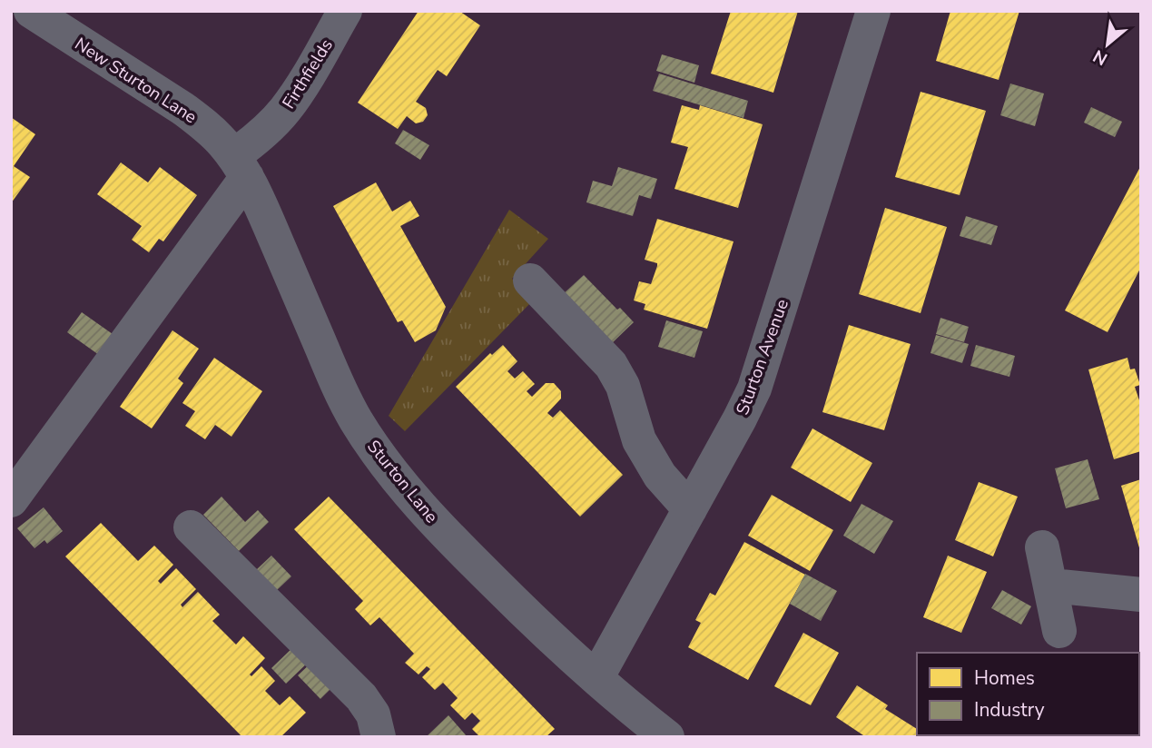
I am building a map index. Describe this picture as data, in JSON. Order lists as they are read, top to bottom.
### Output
{
  "streets": {
    "street": [
      "Firthfields",
      "New Sturton Lane",
      "Sturton Avenue",
      "Sturton Lane"
    ]
  },
  "crossings": [
    ["Firthfields", "New Sturton Lane"],
    ["Firthfields", "Sturton Lane"],
    ["New Sturton Lane", "Sturton Lane"],
    ["Sturton Avenue", "Sturton Lane"]
  ],
  "legend": ["Homes", "Industry"],
  "north": "bottom left"
}
